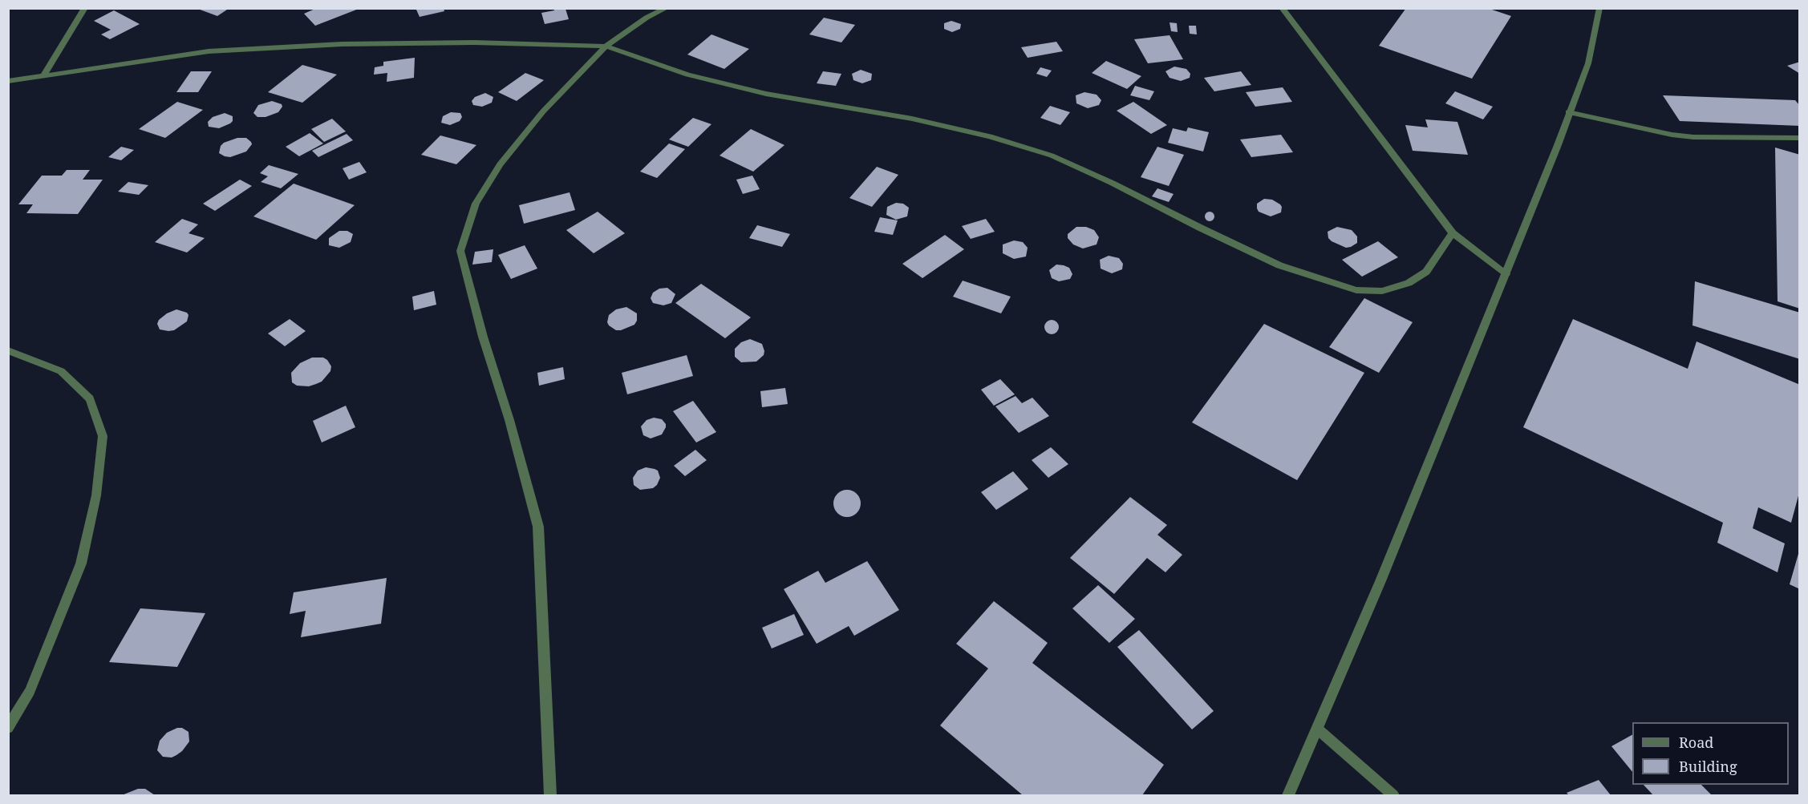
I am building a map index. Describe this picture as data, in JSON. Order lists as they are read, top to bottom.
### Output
{
  "legend": ["Road", "Building"]
}
